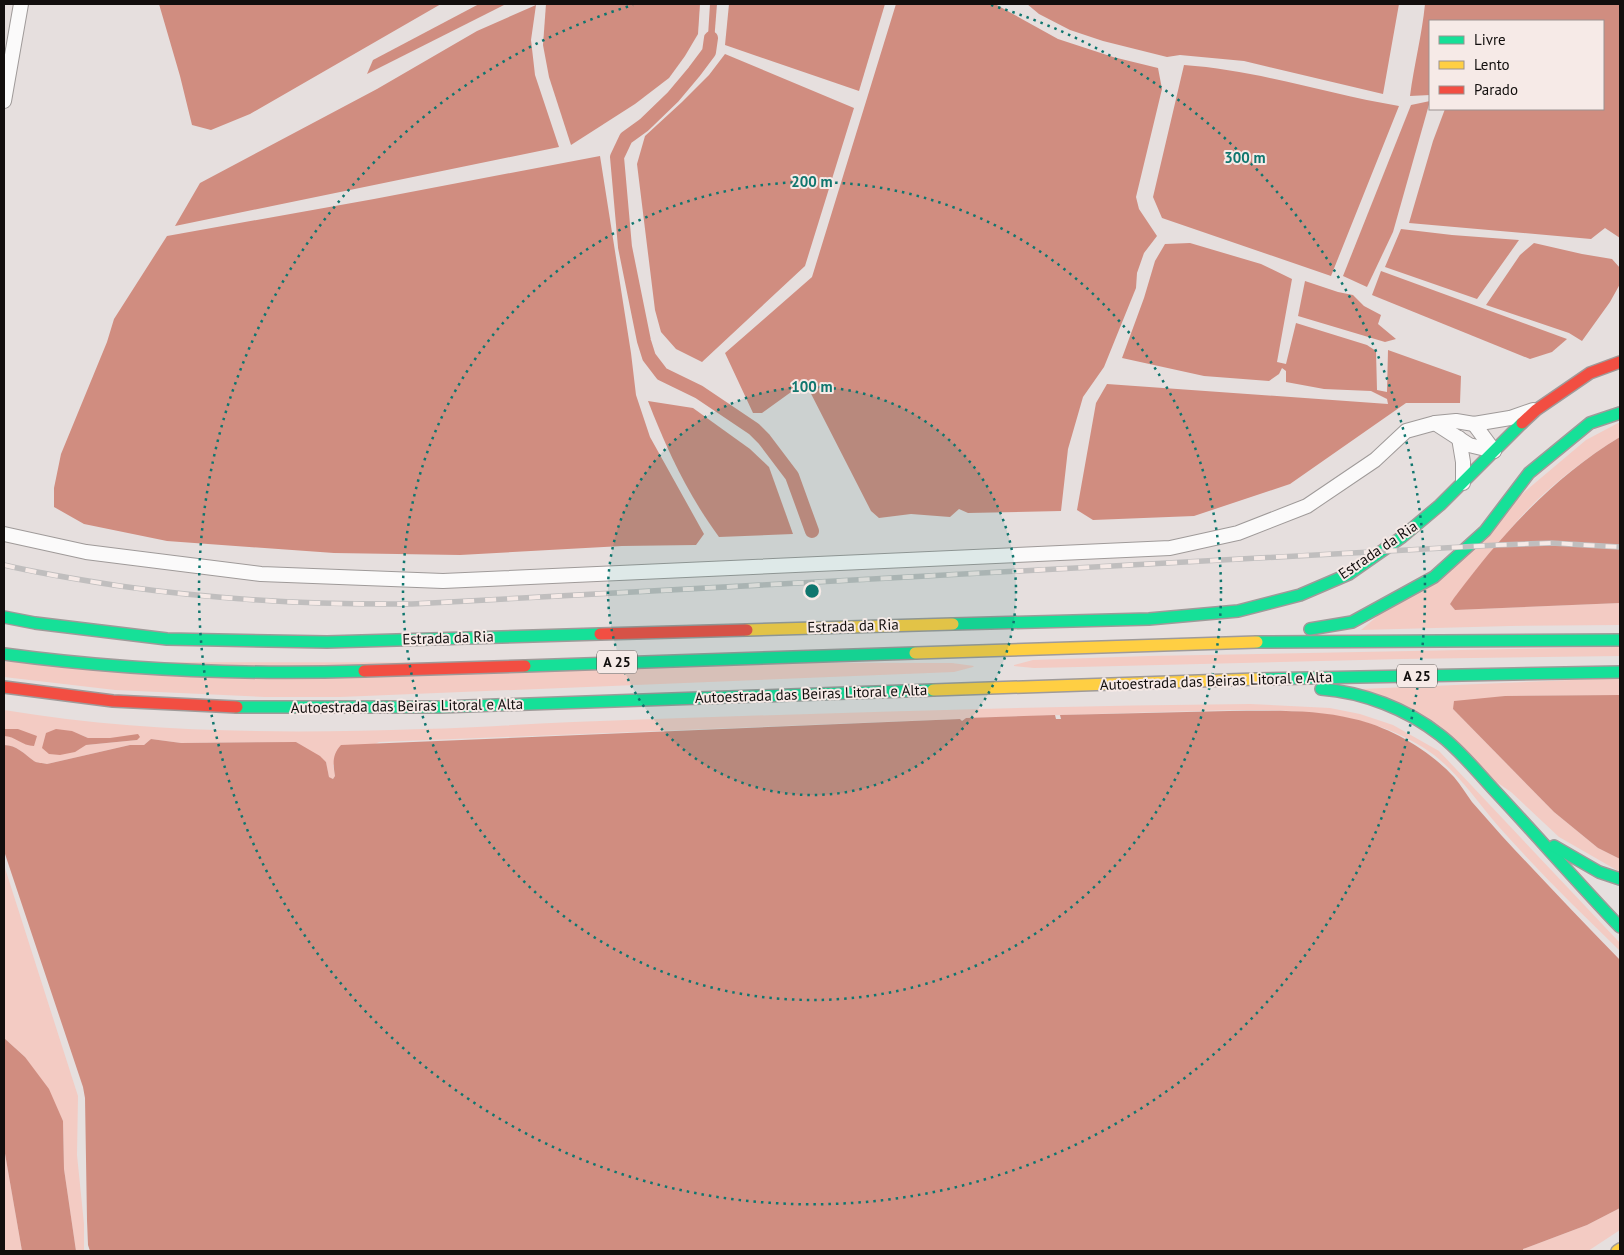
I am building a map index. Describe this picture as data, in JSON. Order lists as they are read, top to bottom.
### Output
{
  "streets": {
    "main road": ["Estrada da Ria", "A 25", "Autoestrada das Beiras Litoral e Alta"]
  },
  "legend": ["Livre", "Lento", "Parado"],
  "rings": ["300 m", "200 m", "100 m"]
}
